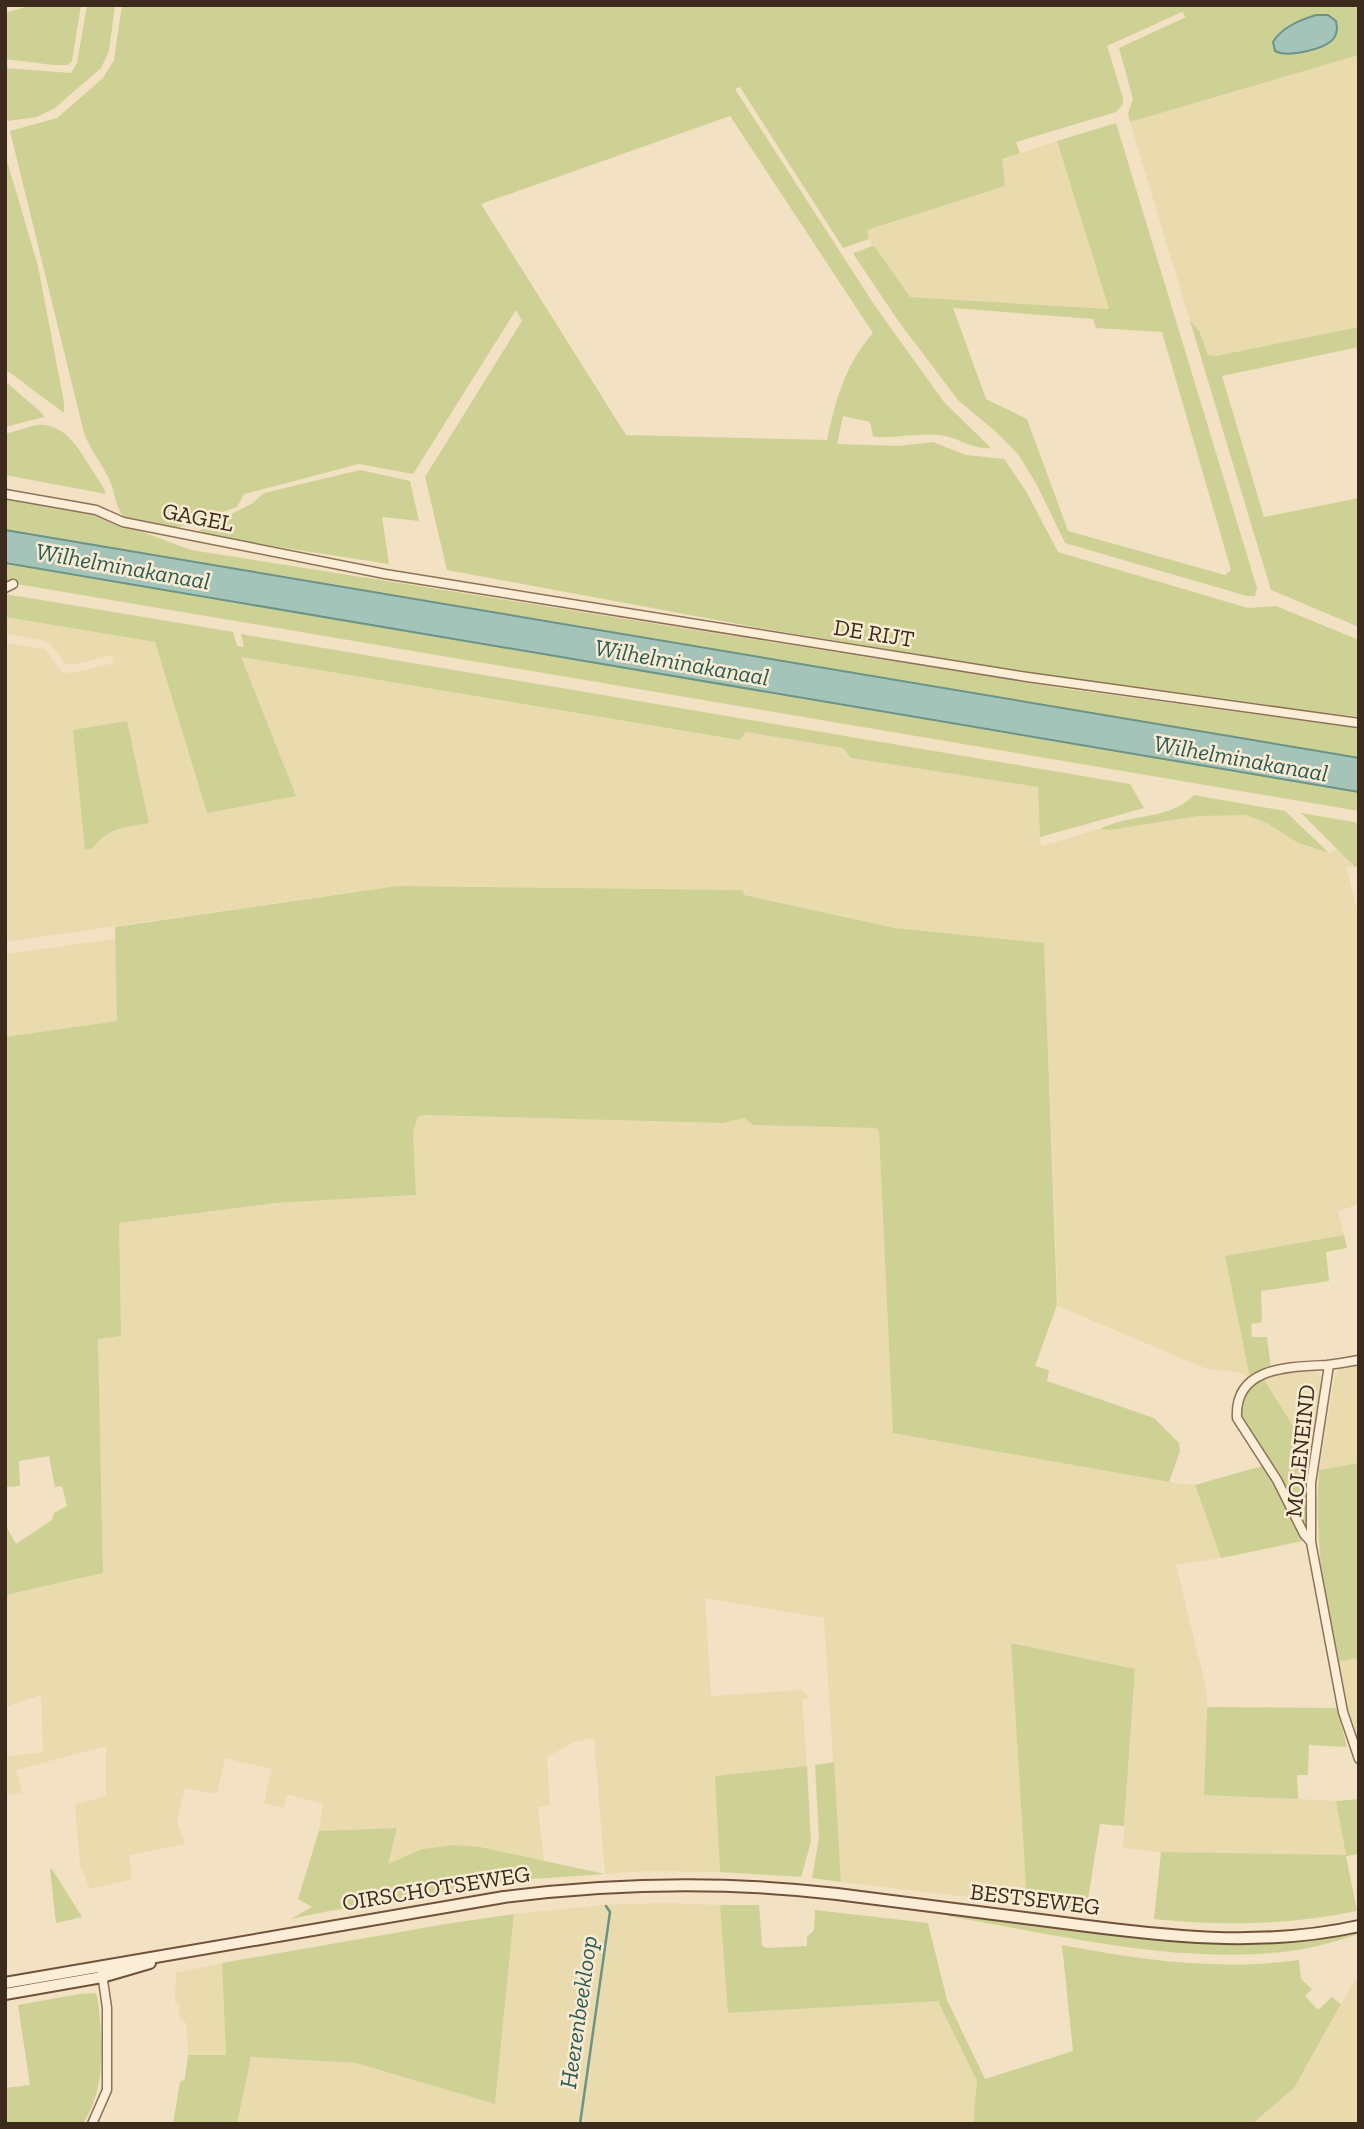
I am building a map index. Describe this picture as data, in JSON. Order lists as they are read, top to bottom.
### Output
{
  "streets": {
    "main road": ["OIRSCHOTSEWEG", "BESTSEWEG"],
    "street": ["GAGEL", "DE RIJT", "MOLENEIND"]
  },
  "crossings": [
    ["GAGEL", "DE RIJT"],
    ["OIRSCHOTSEWEG", "BESTSEWEG"]
  ],
  "water": ["Wilhelminakanaal", "Heerenbeekloop"]
}
